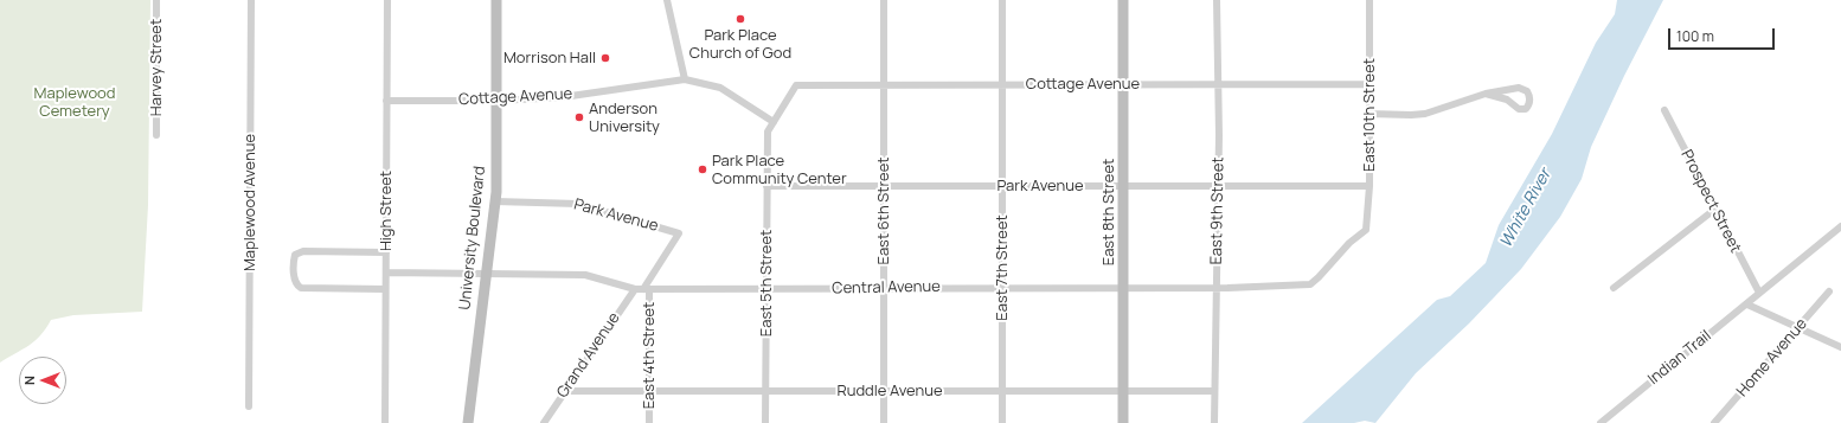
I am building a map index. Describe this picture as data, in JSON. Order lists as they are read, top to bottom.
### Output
{
  "streets": {
    "main road": ["East 8th Street", "University Boulevard"],
    "street": [
      "Harvey Street",
      "Cottage Avenue",
      "East 10th Street",
      "Park Avenue",
      "Prospect Street",
      "Maplewood Avenue",
      "High Street",
      "East 6th Street",
      "East 9th Street",
      "East 7th Street",
      "East 5th Street",
      "Central Avenue",
      "Grand Avenue",
      "East 4th Street",
      "Indian Trail",
      "Home Avenue",
      "Ruddle Avenue"
    ]
  },
  "crossings": [
    ["Cottage Avenue", "East 10th Street"],
    ["Cottage Avenue", "High Street"],
    ["Cottage Avenue", "East 6th Street"],
    ["Cottage Avenue", "East 9th Street"],
    ["Cottage Avenue", "East 8th Street"],
    ["Cottage Avenue", "University Boulevard"],
    ["Cottage Avenue", "East 7th Street"],
    ["Cottage Avenue", "East 5th Street"],
    ["East 10th Street", "Park Avenue"],
    ["East 10th Street", "Central Avenue"],
    ["Park Avenue", "East 6th Street"],
    ["Park Avenue", "East 9th Street"],
    ["Park Avenue", "East 8th Street"],
    ["Park Avenue", "University Boulevard"],
    ["Park Avenue", "East 7th Street"],
    ["Park Avenue", "East 5th Street"],
    ["Park Avenue", "Central Avenue"],
    ["Park Avenue", "East 4th Street"],
    ["Prospect Street", "Indian Trail"],
    ["High Street", "Central Avenue"],
    ["East 6th Street", "Central Avenue"],
    ["East 6th Street", "Ruddle Avenue"],
    ["East 9th Street", "Central Avenue"],
    ["East 9th Street", "Ruddle Avenue"],
    ["East 8th Street", "Central Avenue"],
    ["East 8th Street", "Ruddle Avenue"],
    ["University Boulevard", "Central Avenue"],
    ["East 7th Street", "Central Avenue"],
    ["East 7th Street", "Ruddle Avenue"],
    ["East 5th Street", "Central Avenue"],
    ["East 5th Street", "Ruddle Avenue"],
    ["Central Avenue", "Grand Avenue"],
    ["Central Avenue", "East 4th Street"],
    ["Grand Avenue", "Ruddle Avenue"],
    ["East 4th Street", "Ruddle Avenue"]
  ],
  "water": ["White River"],
  "parks": ["Maplewood Cemetery"],
  "places": [
    "Park Place Church of God",
    "Morrison Hall",
    "Anderson University",
    "Park Place Community Center"
  ],
  "scale_bar": "100 m",
  "north": "left"
}
